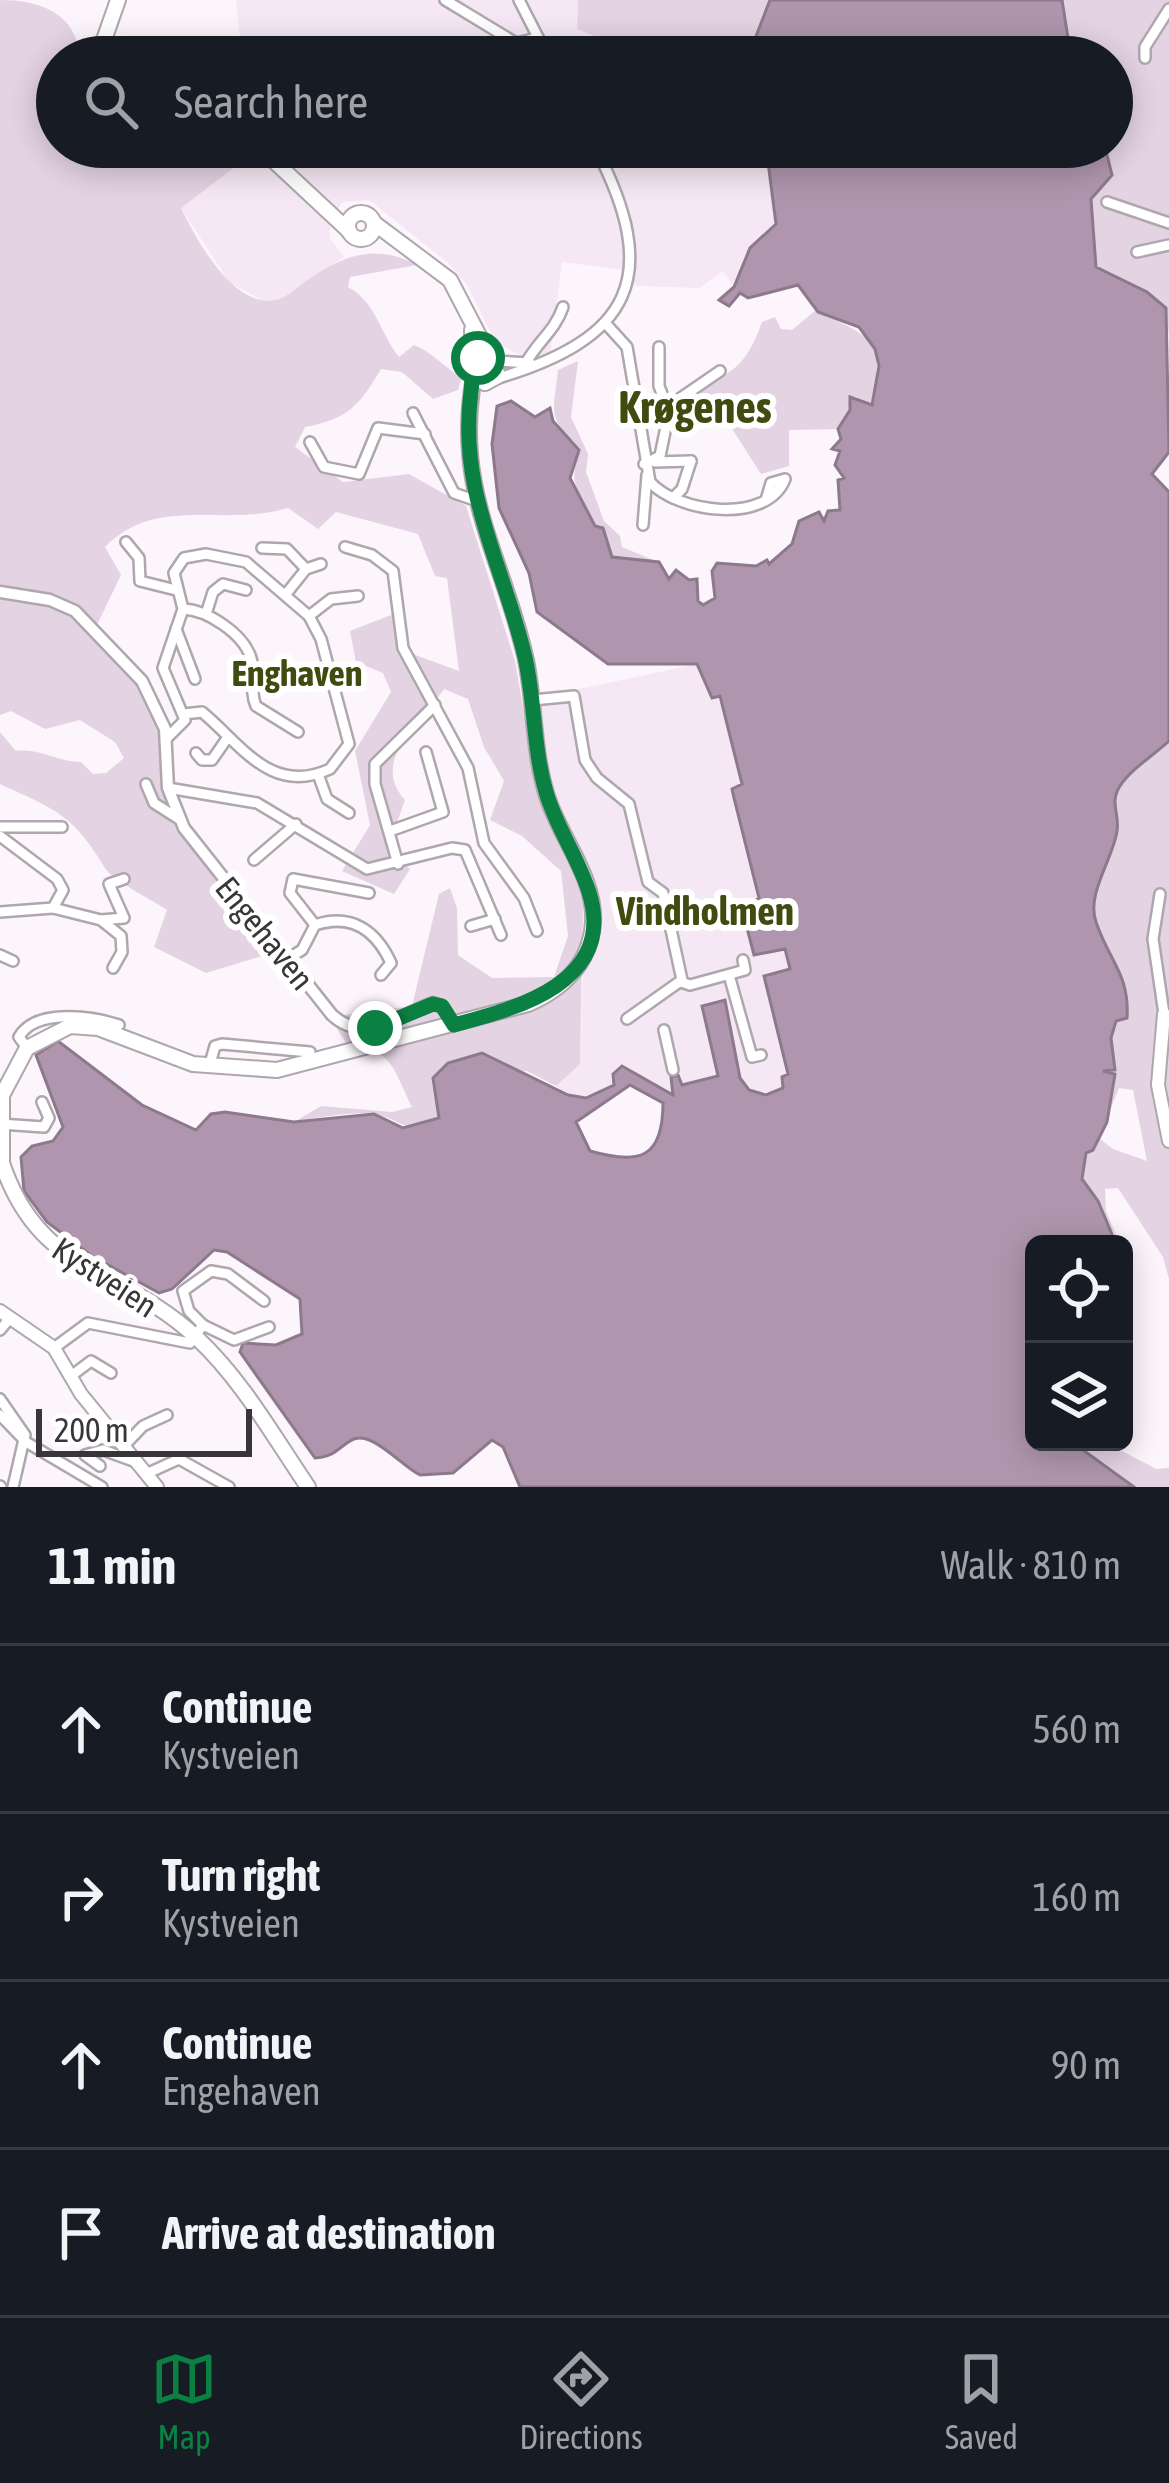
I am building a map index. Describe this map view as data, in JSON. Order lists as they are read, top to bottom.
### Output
{
  "streets": {
    "main road": ["Kystveien"],
    "street": ["Engehaven"]
  },
  "districts": ["Krøgenes", "Enghaven", "Vindholmen"],
  "scale_bar": "200 m",
  "page": {
    "search": "Search here",
    "scale": "200 m",
    "heading": ["11 min", "Walk · 810 m"],
    "list": [
      ["Continue", "Kystveien", "560 m"],
      ["Turn right", "Kystveien", "160 m"],
      ["Continue", "Engehaven", "90 m"],
      "Arrive at destination"
    ],
    "nav": ["Map", "Directions", "Saved"]
  }
}
